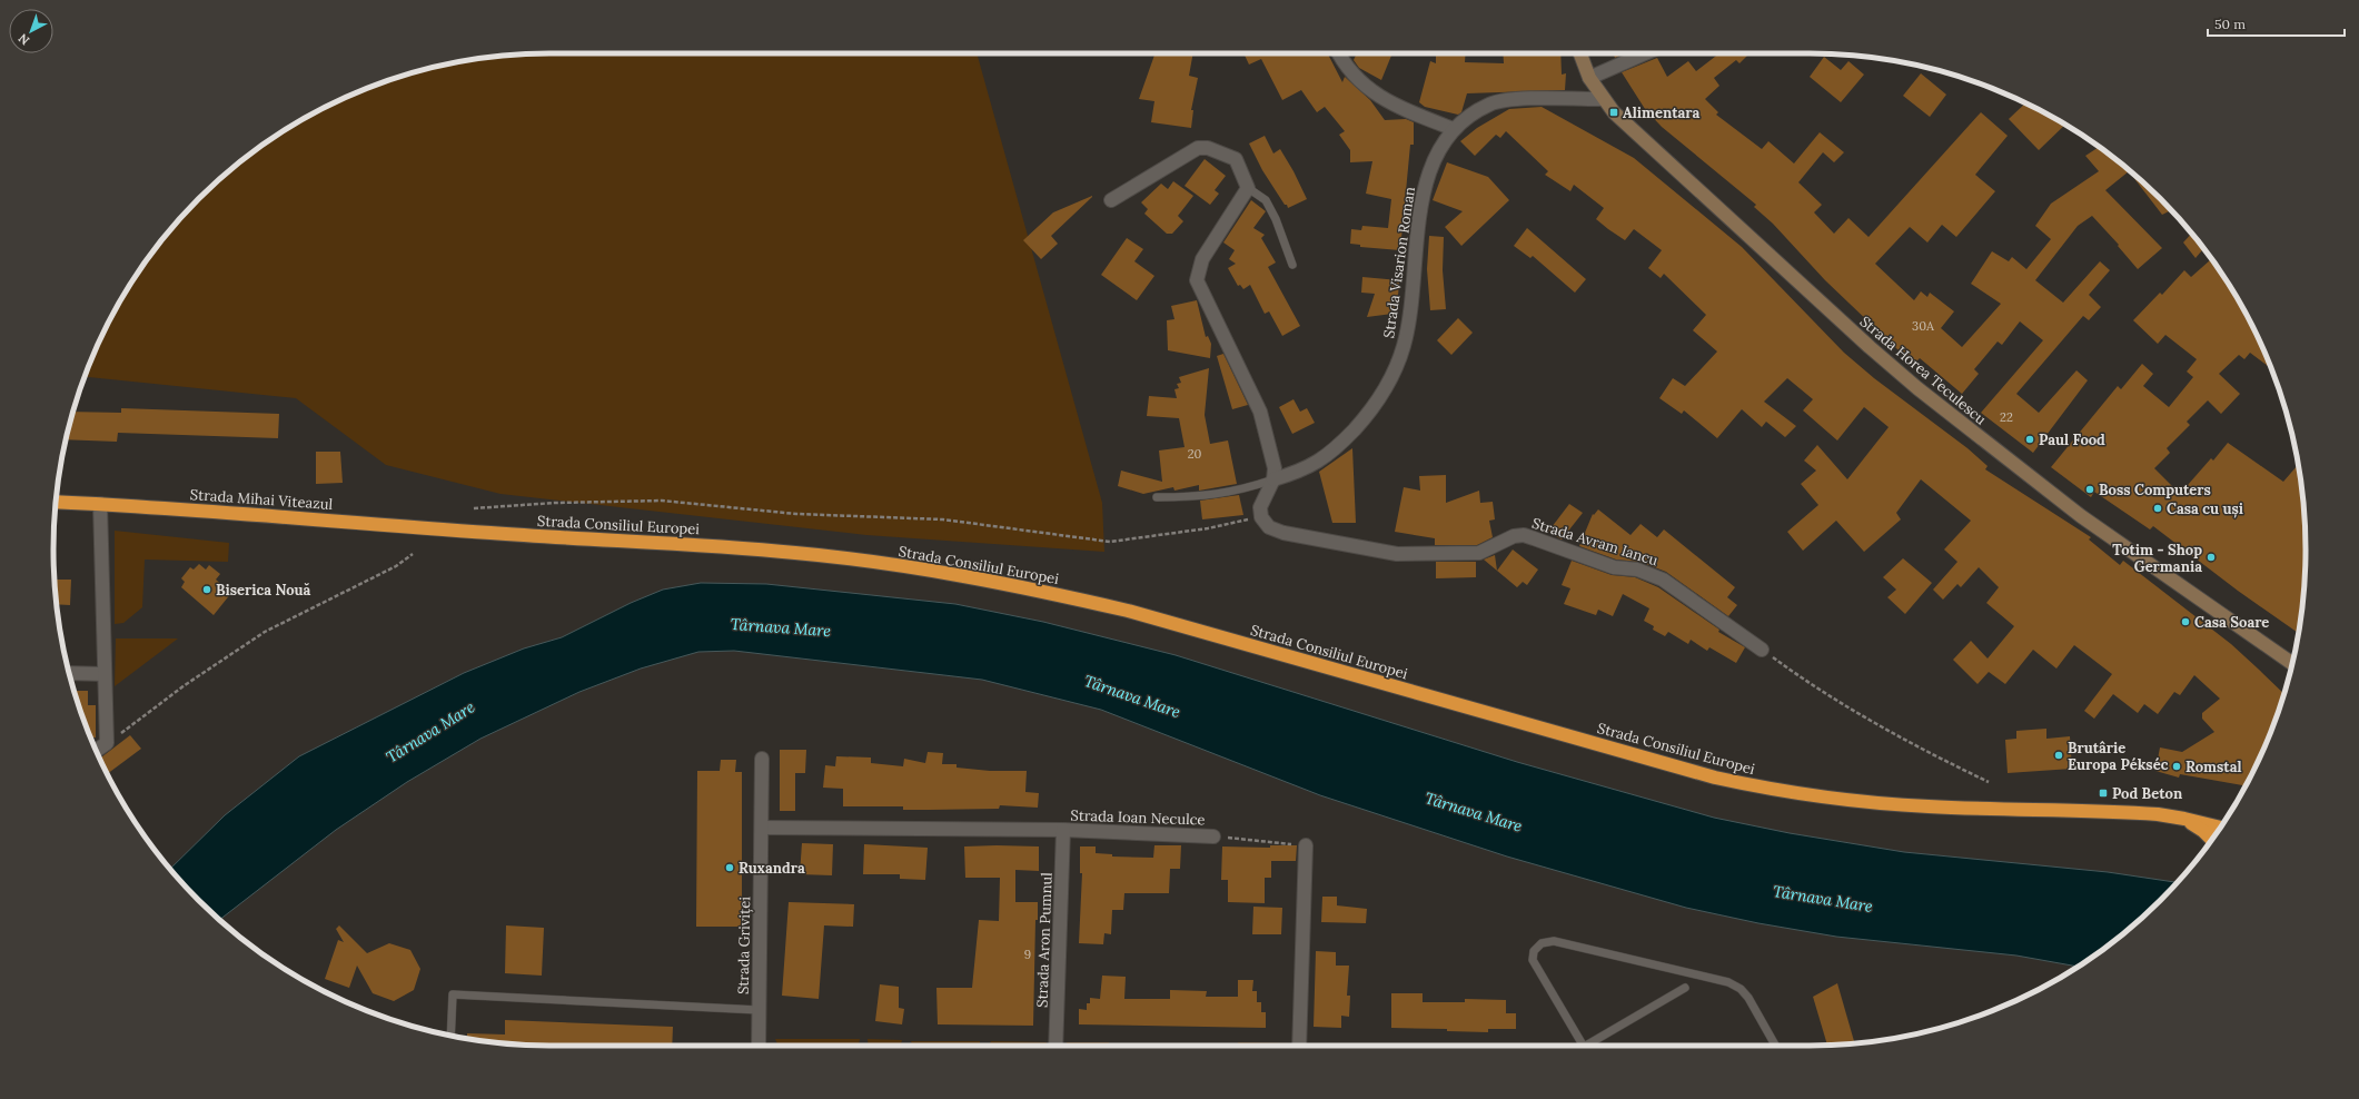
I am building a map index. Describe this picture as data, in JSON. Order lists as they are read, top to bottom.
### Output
{
  "streets": {
    "highway": ["Strada Mihai Viteazul", "Strada Consiliul Europei"],
    "street": [
      "Strada Visarion Roman",
      "Strada Horea Teculescu",
      "Strada Avram Iancu",
      "Strada Ioan Neculce",
      "Strada Aron Pumnul",
      "Strada Griviței"
    ]
  },
  "crossings": [
    ["Strada Visarion Roman", "Strada Horea Teculescu"],
    ["Strada Mihai Viteazul", "Strada Consiliul Europei"],
    ["Strada Ioan Neculce", "Strada Aron Pumnul"],
    ["Strada Ioan Neculce", "Strada Griviței"]
  ],
  "water": ["Târnava Mare"],
  "places": {
    "transit": ["Alimentara", "Pod Beton"],
    "other": [
      "Paul Food",
      "Boss Computers",
      "Casa cu uși",
      "Totim - Shop Germania",
      "Biserica Nouă",
      "Casa Soare",
      "Brutârie Europa Pékséc",
      "Romstal",
      "Ruxandra"
    ]
  },
  "house_numbers": [
    "30A",
    "22",
    "20",
    "9"
  ],
  "scale_bar": "50 m",
  "north": "bottom left"
}
